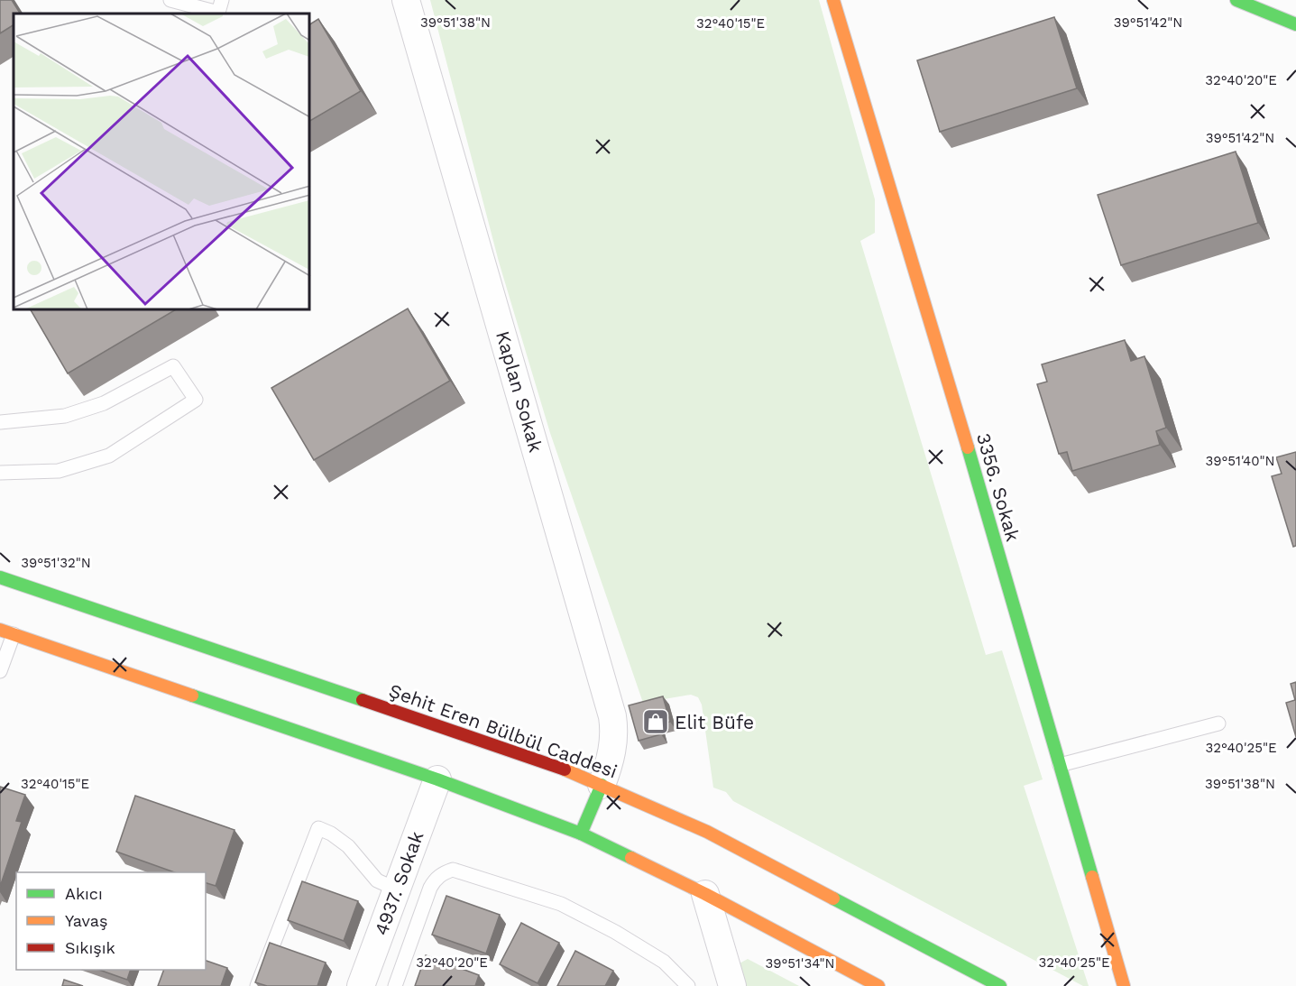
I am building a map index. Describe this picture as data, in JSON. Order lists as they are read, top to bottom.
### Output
{
  "streets": {
    "main road": ["3356. Sokak", "Şehit Eren Bülbül Caddesi"],
    "street": ["Kaplan Sokak", "4937. Sokak"]
  },
  "crossings": [
    ["Kaplan Sokak", "Şehit Eren Bülbül Caddesi"]
  ],
  "places": {
    "shop": ["Elit Büfe"]
  },
  "legend": ["Akıcı", "Yavaş", "Sıkışık"],
  "coordinates": [
    "39°51'38\"N",
    "39°51'42\"N",
    "32°40'15\"E",
    "32°40'20\"E",
    "39°51'40\"N",
    "39°51'32\"N",
    "32°40'25\"E",
    "39°51'34\"N"
  ]
}
